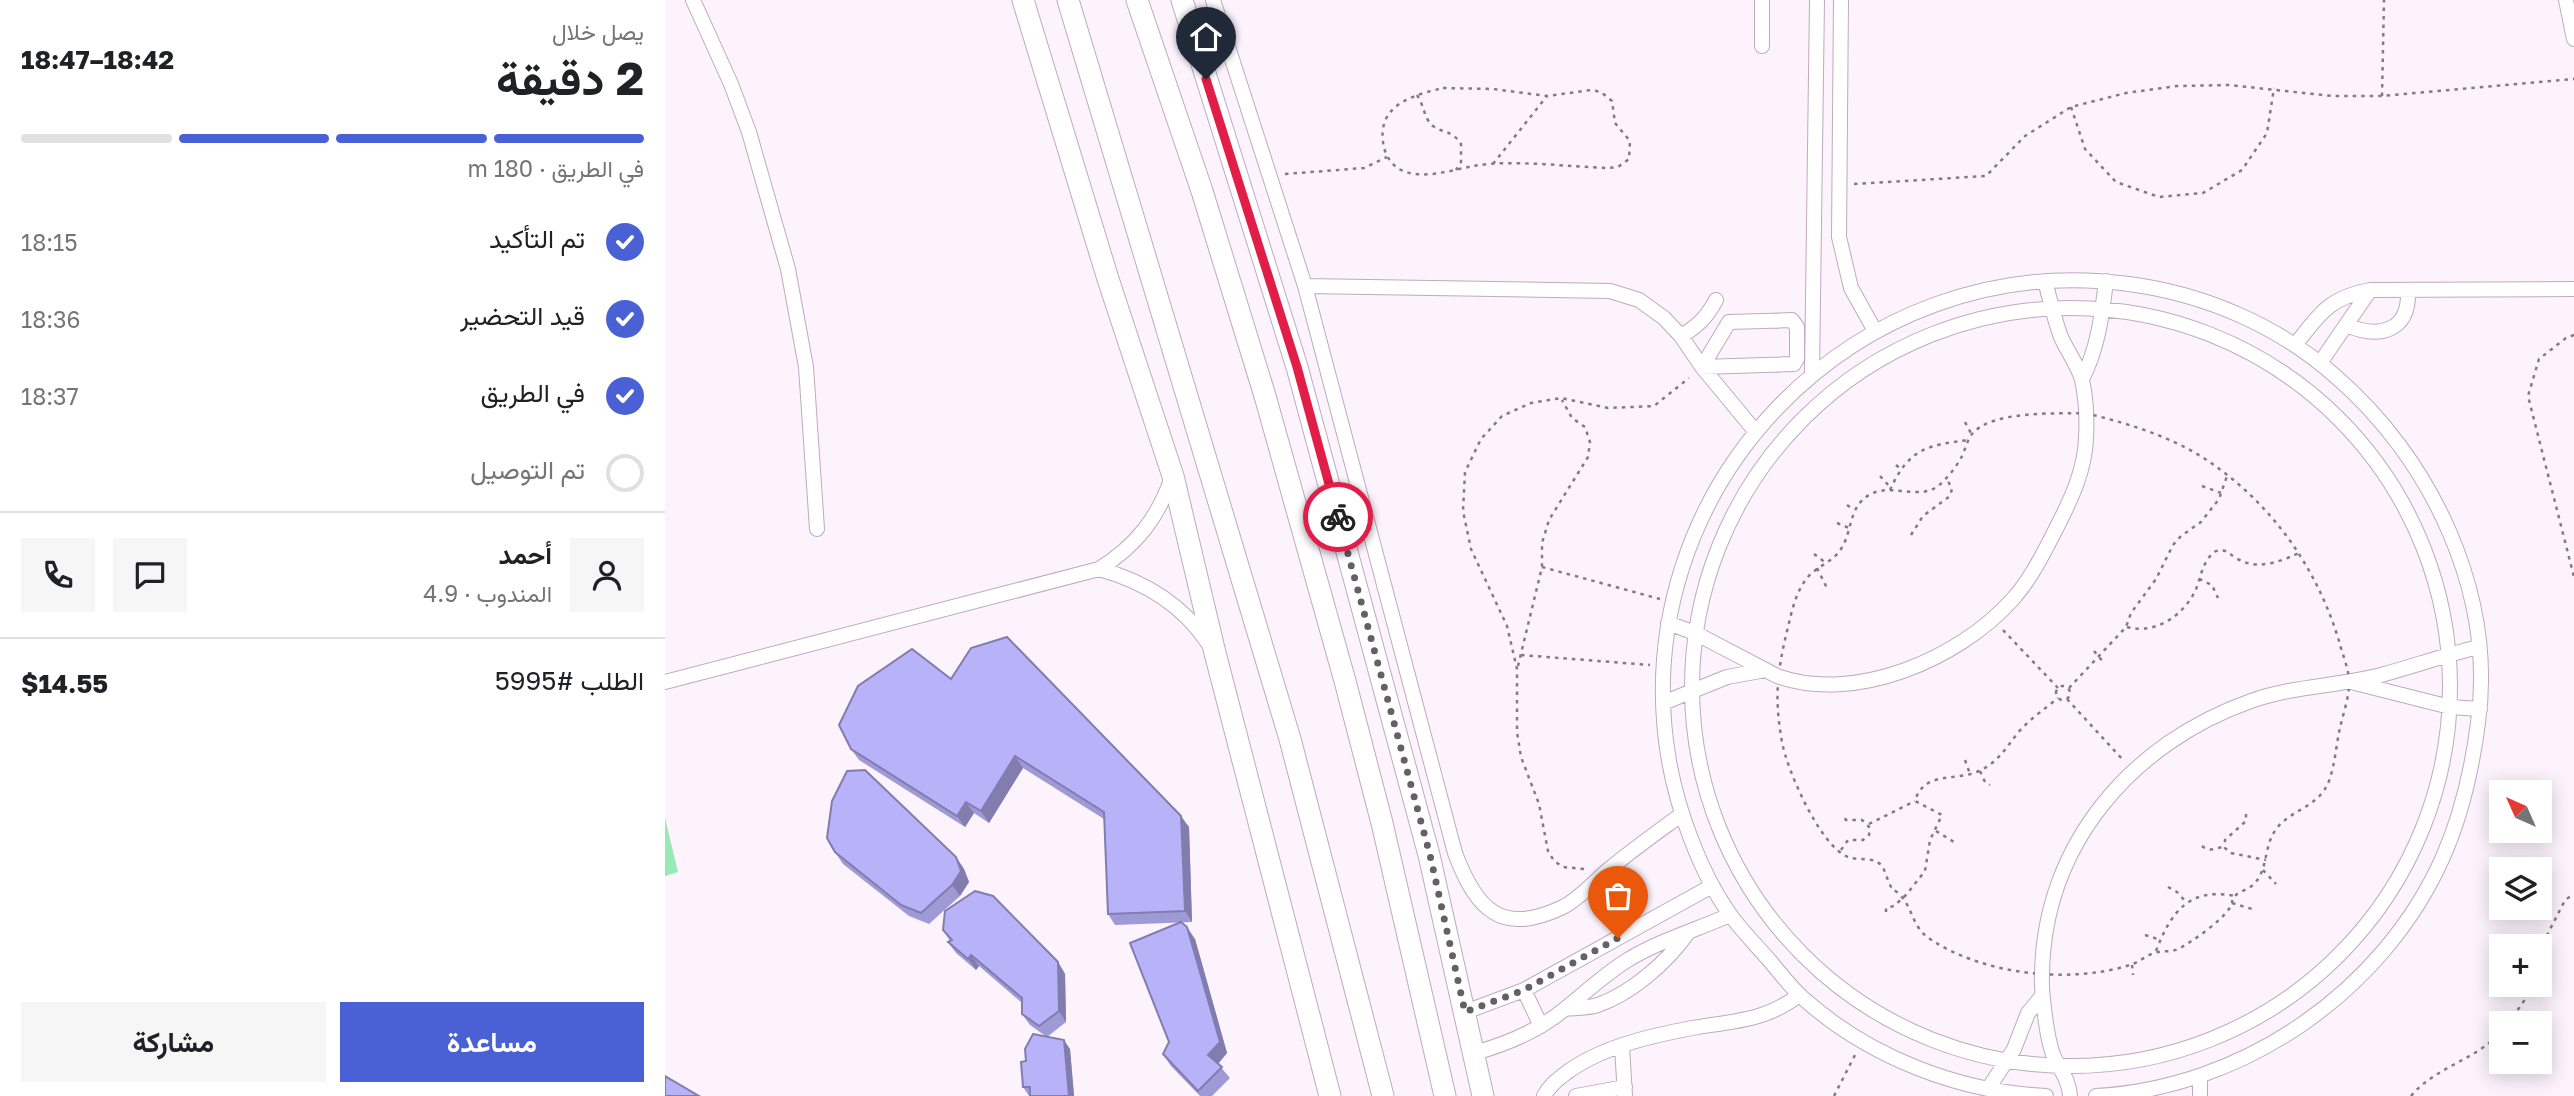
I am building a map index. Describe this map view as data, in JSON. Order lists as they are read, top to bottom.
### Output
{
  "north": "top left",
  "page": {
    "heading": ["2 دقيقة", "يصل خلال", "18:42–18:47"],
    "panel": [
      "أحمد",
      "المندوب · 4.9",
      "الطلب #5995",
      "$14.55"
    ],
    "bar": "في الطريق · 180 m",
    "list": [
      ["تم التأكيد", "18:15"],
      ["قيد التحضير", "18:36"],
      ["في الطريق", "18:37"],
      "تم التوصيل"
    ],
    "map_buttons": ["+", "−"],
    "buttons": ["مساعدة", "مشاركة"]
  }
}
